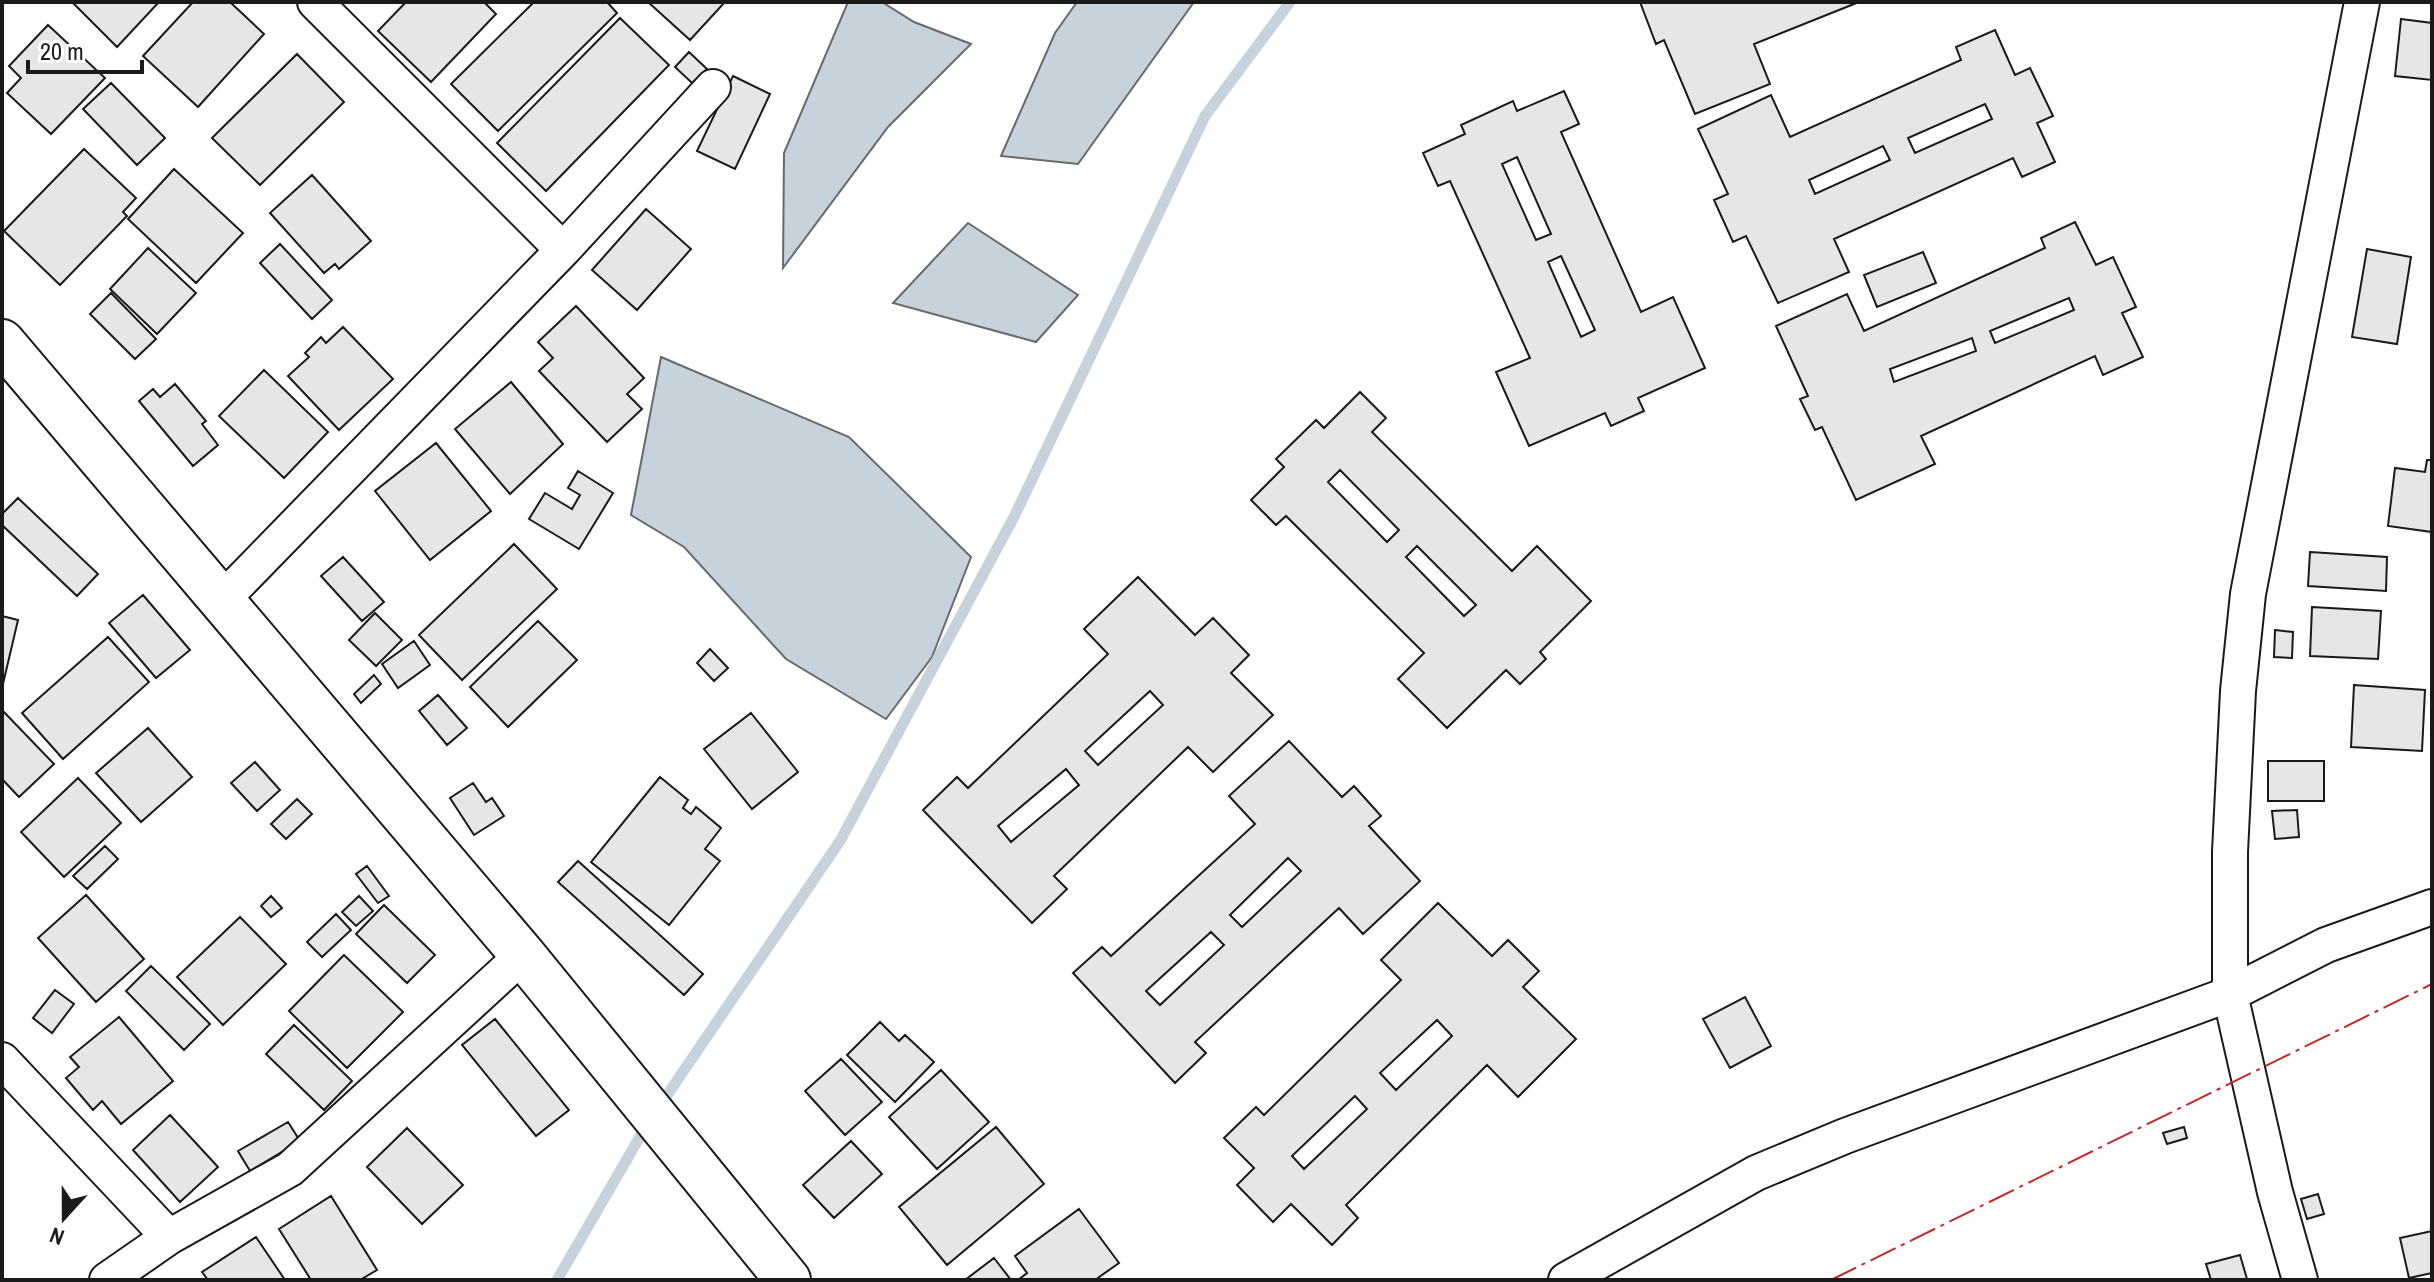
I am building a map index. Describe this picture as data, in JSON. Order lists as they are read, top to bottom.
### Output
{
  "scale_bar": "20 m",
  "north": "bottom"
}
